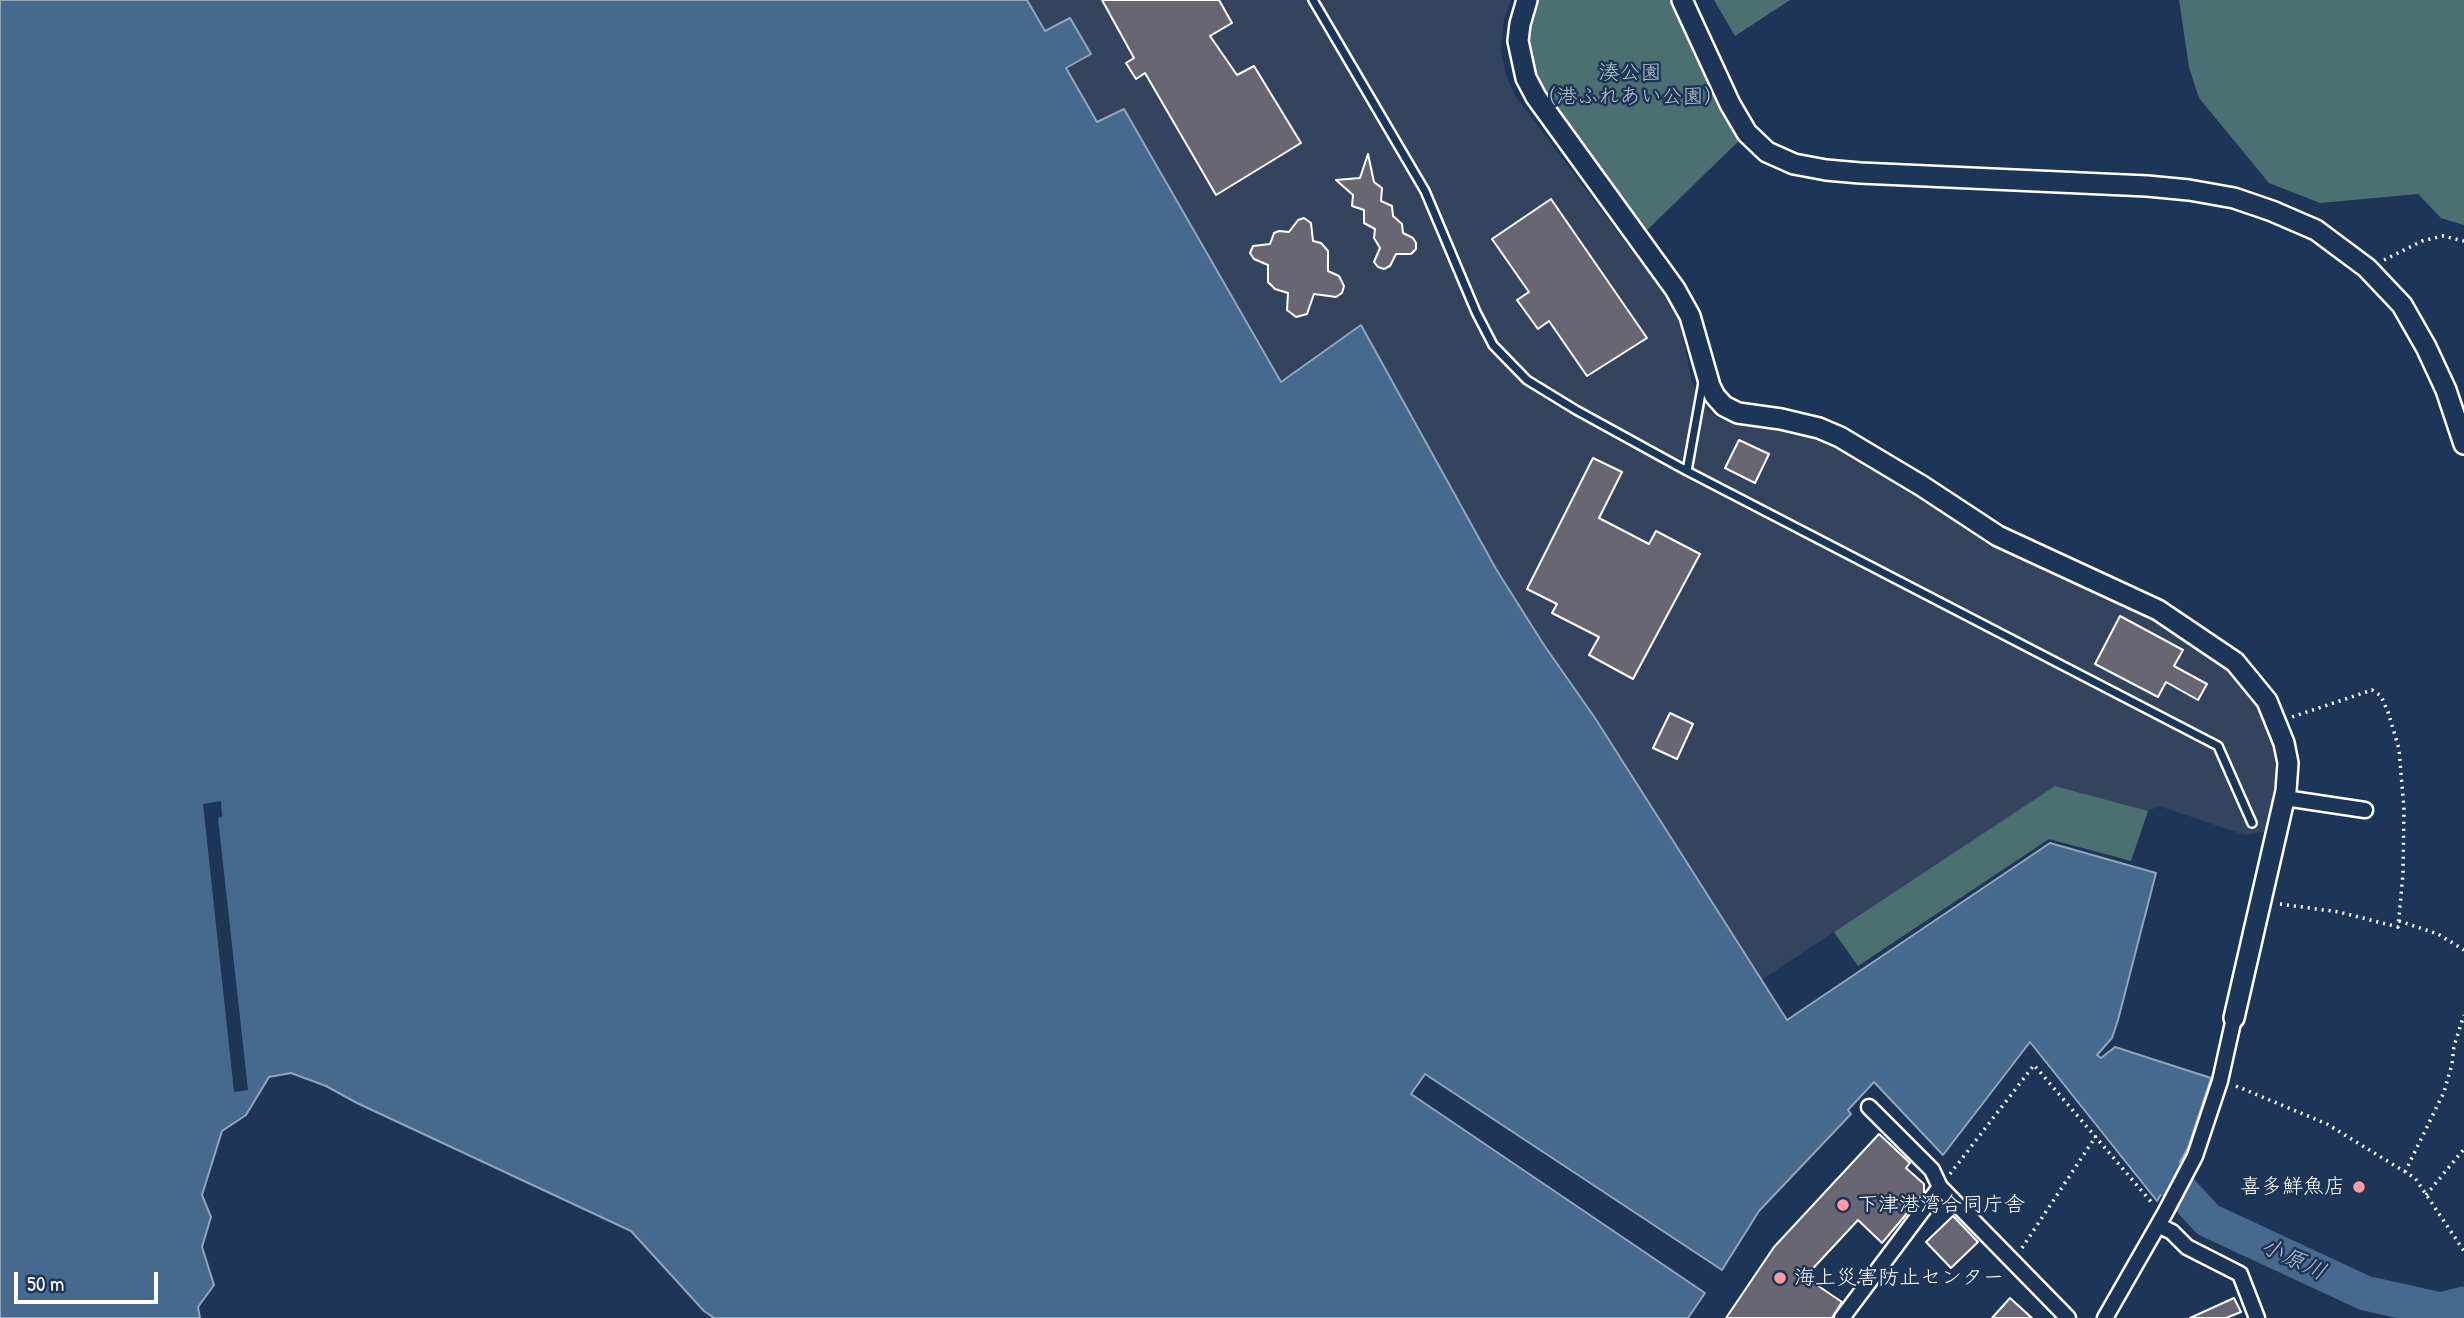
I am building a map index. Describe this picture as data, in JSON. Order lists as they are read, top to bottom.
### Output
{
  "water": ["小原川"],
  "parks": ["湊公園 （港ふれあい公園）"],
  "places": ["喜多鮮魚店", "下津港湾合同庁舎", "海上災害防止センター"],
  "scale_bar": "50 m"
}
